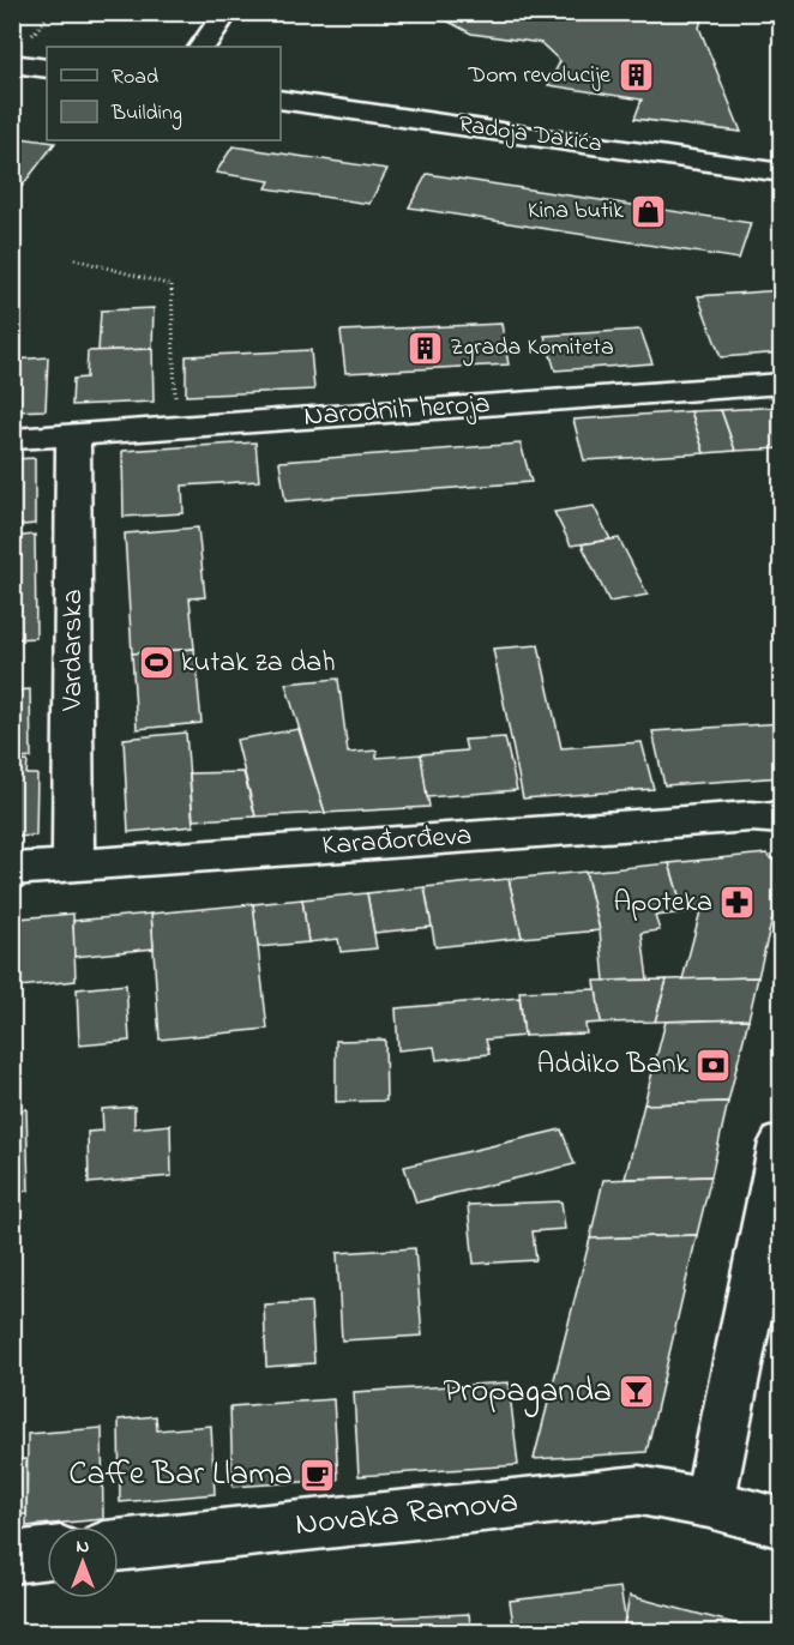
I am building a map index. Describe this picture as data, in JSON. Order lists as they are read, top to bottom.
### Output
{
  "streets": {
    "street": [
      "Radoja Dakića",
      "Narodnih heroja",
      "Vardarska",
      "Karađorđeva",
      "Novaka Ramova"
    ]
  },
  "crossings": [
    ["Narodnih heroja", "Vardarska"],
    ["Vardarska", "Karađorđeva"]
  ],
  "places": {
    "building": ["Dom revolucije", "Zgrada Komiteta"],
    "shop": ["Kina butik"],
    "sports": ["kutak za dah"],
    "pharmacy": ["Apoteka"],
    "bank": ["Addiko Bank"],
    "bar": ["Propaganda"],
    "cafe": ["Caffe Bar Llama"]
  },
  "legend": ["Road", "Building"],
  "north": "top"
}
